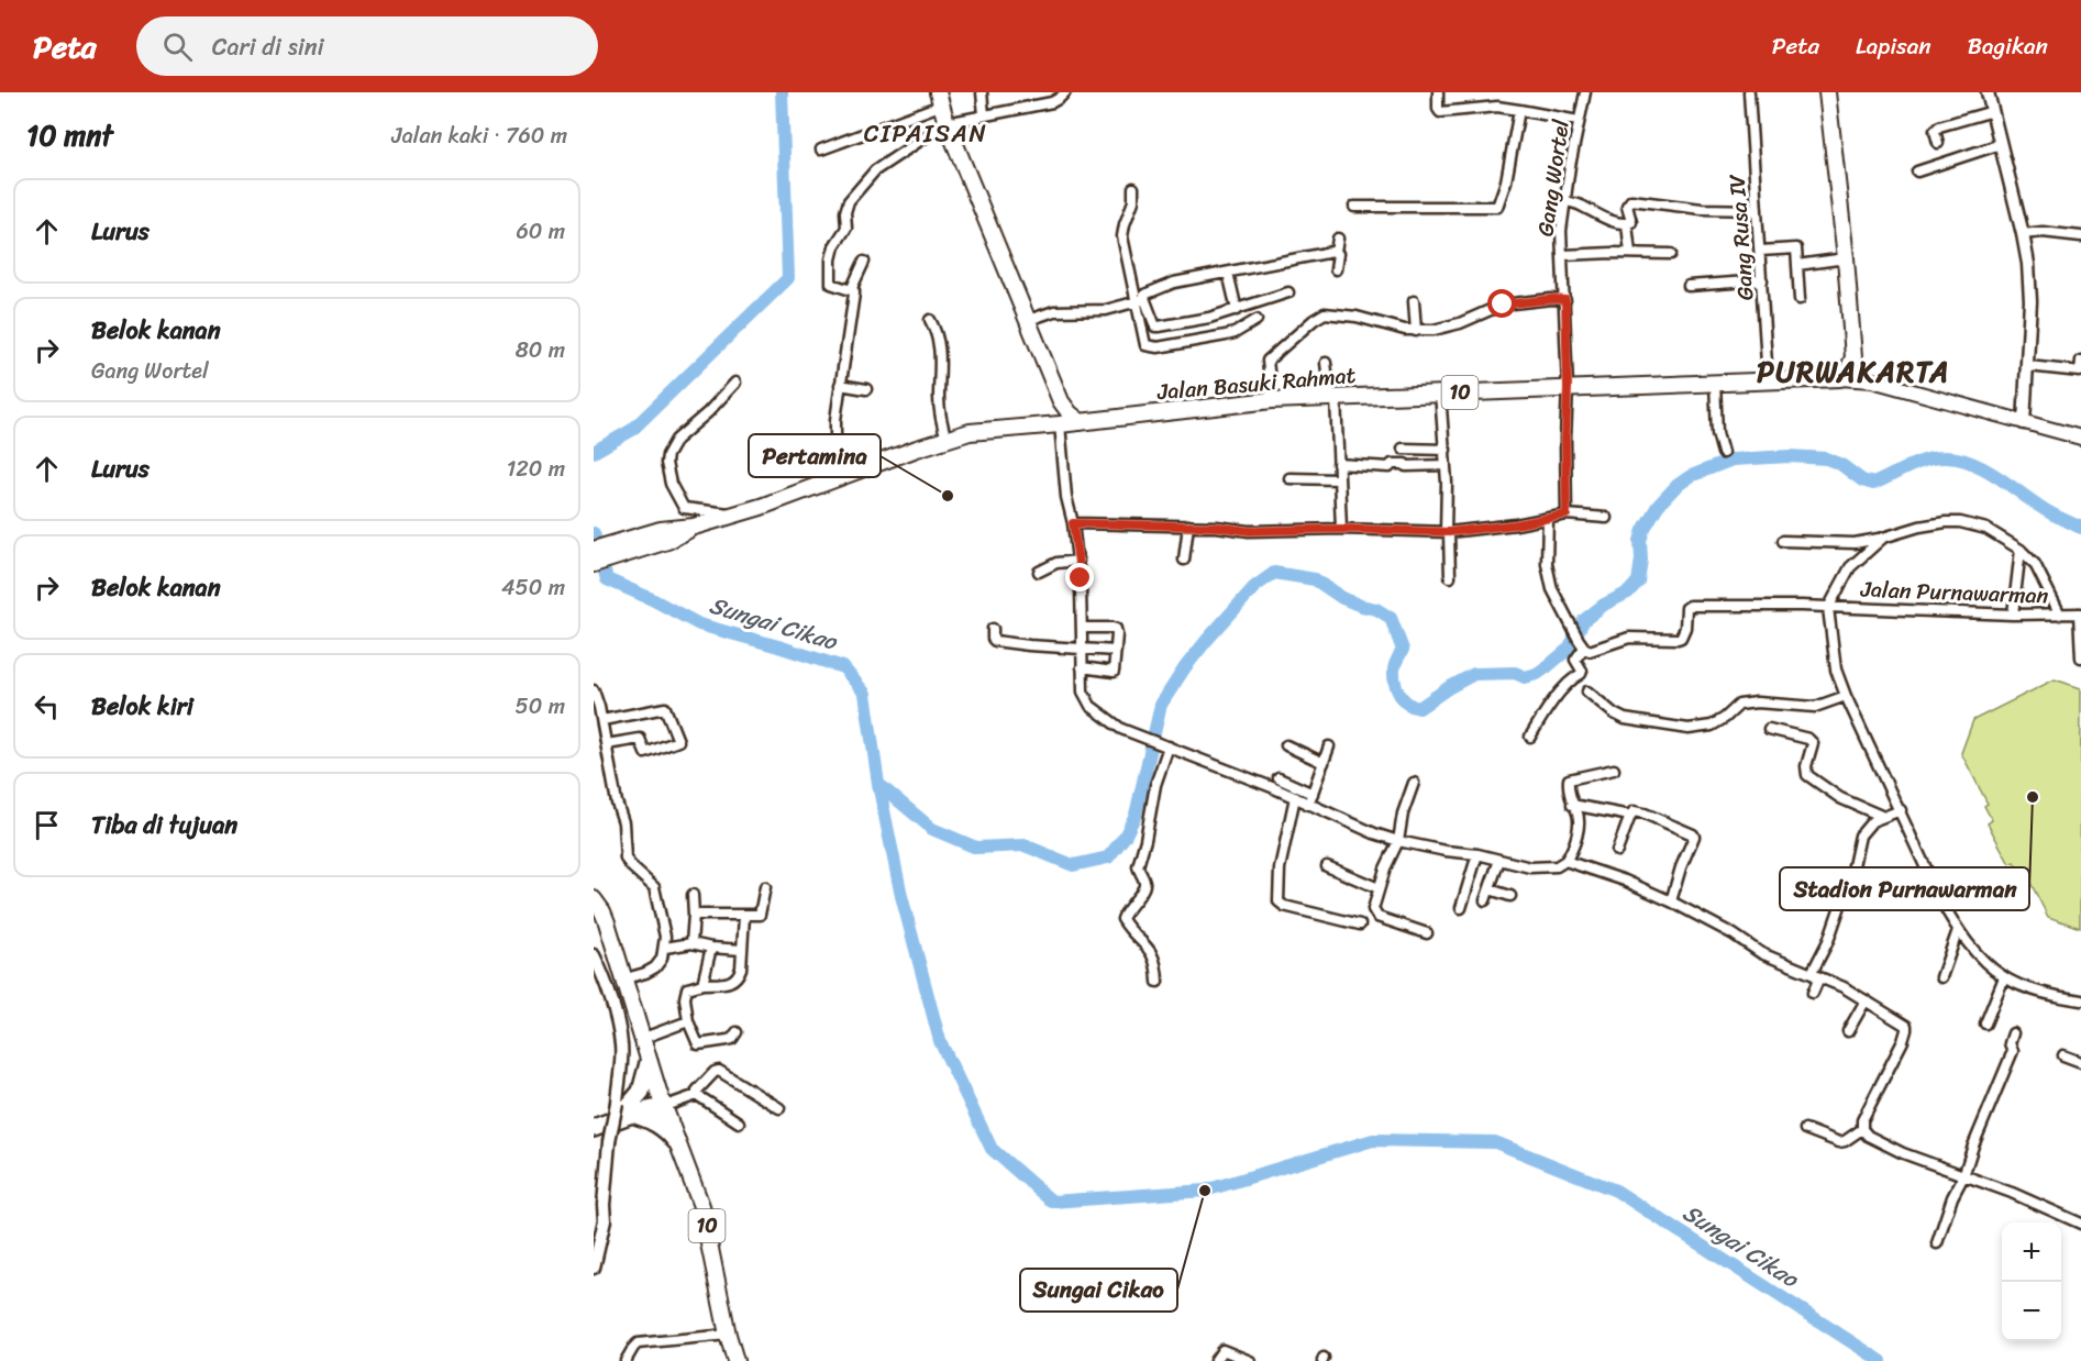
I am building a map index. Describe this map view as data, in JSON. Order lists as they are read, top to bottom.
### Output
{
  "streets": {
    "highway": ["Jalan Basuki Rahmat", "10"],
    "street": ["Gang Wortel", "Gang Rusa IV", "Jalan Purnawarman"]
  },
  "crossings": [
    ["Gang Wortel", "Jalan Basuki Rahmat"],
    ["Gang Rusa IV", "Jalan Basuki Rahmat"]
  ],
  "districts": ["CIPAISAN", "PURWAKARTA"],
  "water": ["Sungai Cikao"],
  "places": ["Pertamina", "Stadion Purnawarman", "Sungai Cikao"],
  "page": {
    "header": "Peta",
    "search": "Cari di sini",
    "nav": ["Peta", "Lapisan", "Bagikan"],
    "heading": ["10 mnt", "Jalan kaki · 760 m"],
    "list": [
      ["Lurus", "60 m"],
      ["Belok kanan", "Gang Wortel", "80 m"],
      ["Lurus", "120 m"],
      ["Belok kanan", "450 m"],
      ["Belok kiri", "50 m"],
      "Tiba di tujuan"
    ],
    "map_buttons": ["+", "−"]
  }
}
